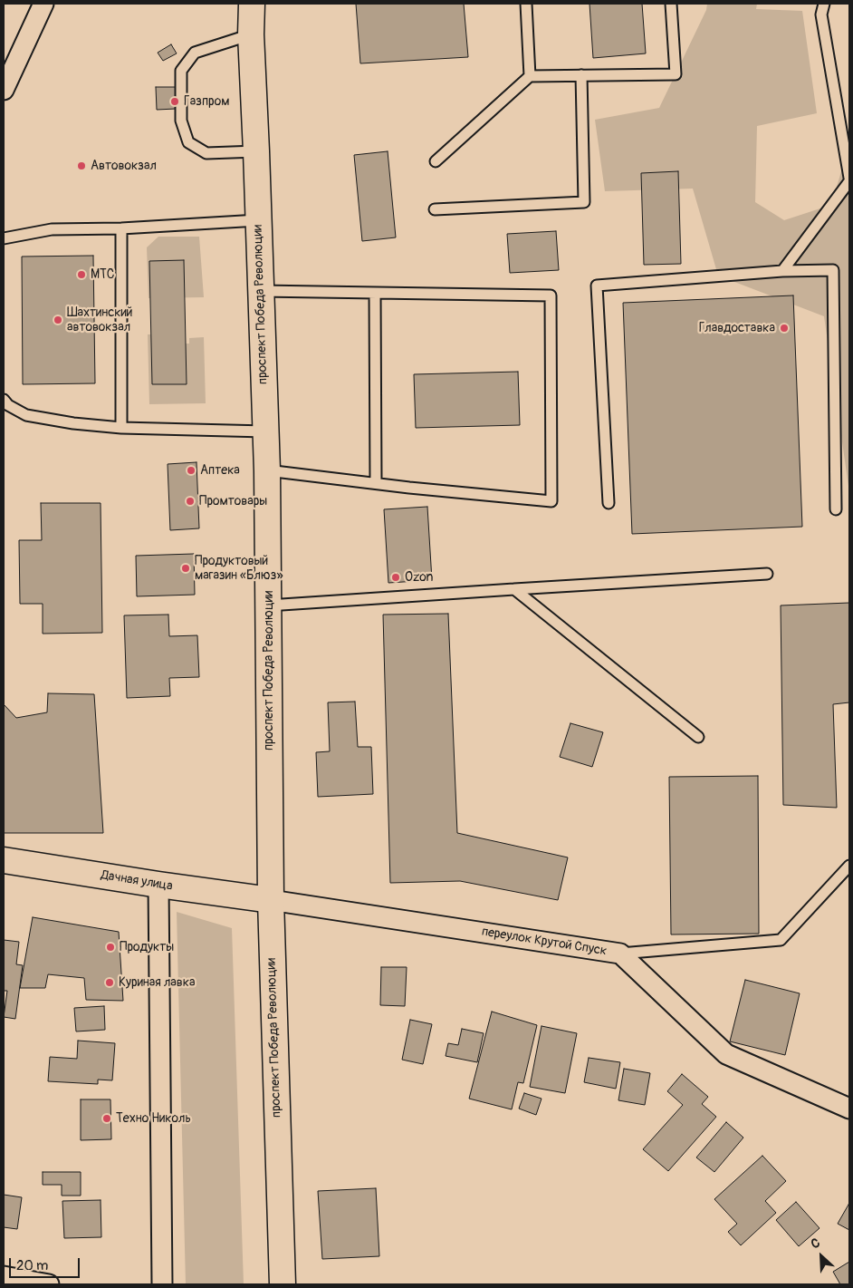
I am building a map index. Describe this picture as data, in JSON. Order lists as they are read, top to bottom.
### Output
{
  "streets": {
    "main road": ["проспект Победа Революции", "Дачная улица"],
    "street": ["переулок Крутой Спуск"]
  },
  "crossings": [
    ["проспект Победа Революции", "Дачная улица"],
    ["проспект Победа Революции", "переулок Крутой Спуск"],
    ["Дачная улица", "переулок Крутой Спуск"]
  ],
  "places": [
    "Газпром",
    "Автовокзал",
    "МТС",
    "Шахтинский автовокзал",
    "Главдоставка",
    "Аптека",
    "Промтовары",
    "Продуктовый магазин «Блюз»",
    "Ozon",
    "Продукты",
    "Куриная лавка",
    "Техно Николь"
  ],
  "scale_bar": "20 m",
  "north": "top left"
}
